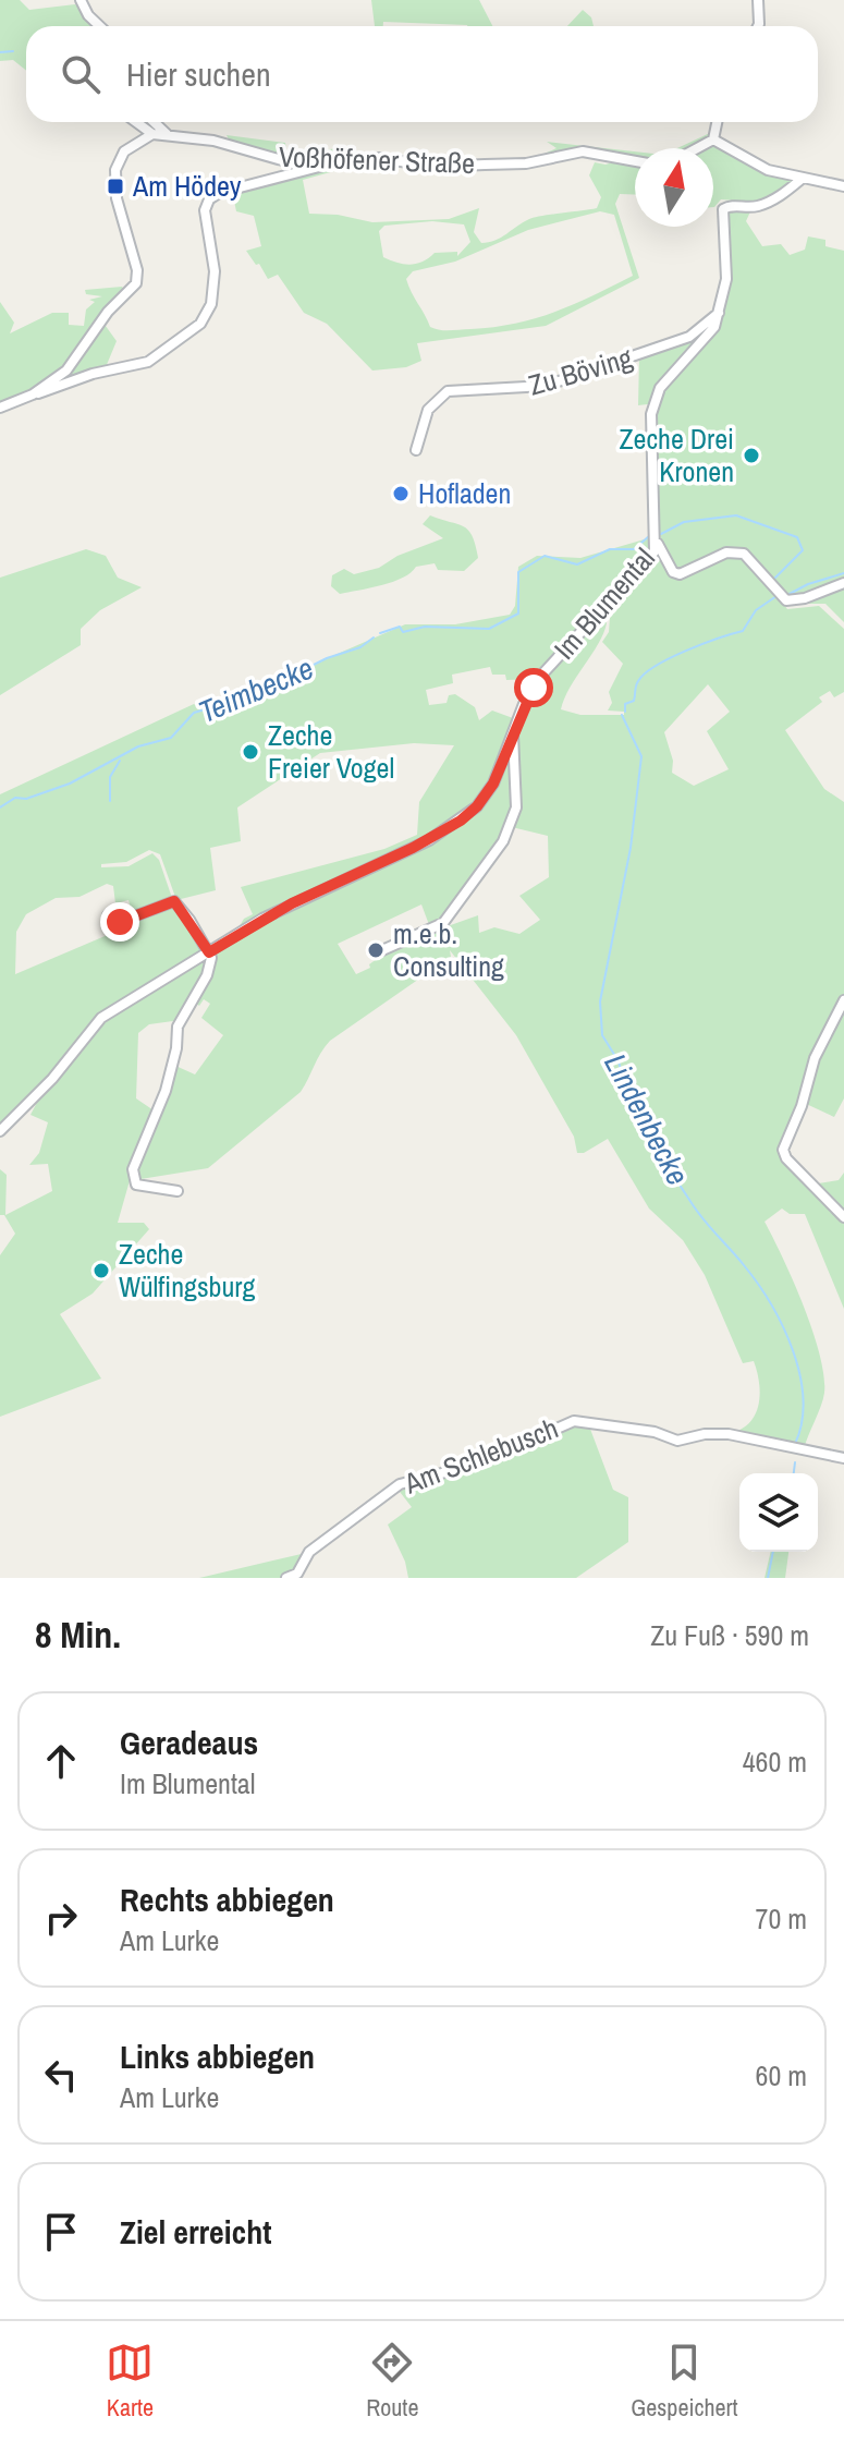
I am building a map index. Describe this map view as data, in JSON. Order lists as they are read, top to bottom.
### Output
{
  "streets": {
    "street": [
      "Voßhöfener Straße",
      "Zu Böving",
      "Im Blumental",
      "Am Schlebusch"
    ]
  },
  "crossings": [
    ["Zu Böving", "Im Blumental"]
  ],
  "water": ["Teimbecke", "Lindenbecke"],
  "places": {
    "transit": ["Am Hödey"],
    "other": [
      "Zeche Drei Kronen",
      "Hofladen",
      "Zeche Freier Vogel",
      "m.e.b. Consulting",
      "Zeche Wülfingsburg"
    ]
  },
  "north": "top",
  "page": {
    "search": "Hier suchen",
    "heading": ["8 Min.", "Zu Fuß · 590 m"],
    "list": [
      ["Geradeaus", "Im Blumental", "460 m"],
      ["Rechts abbiegen", "Am Lurke", "70 m"],
      ["Links abbiegen", "Am Lurke", "60 m"],
      "Ziel erreicht"
    ],
    "nav": ["Karte", "Route", "Gespeichert"]
  }
}
